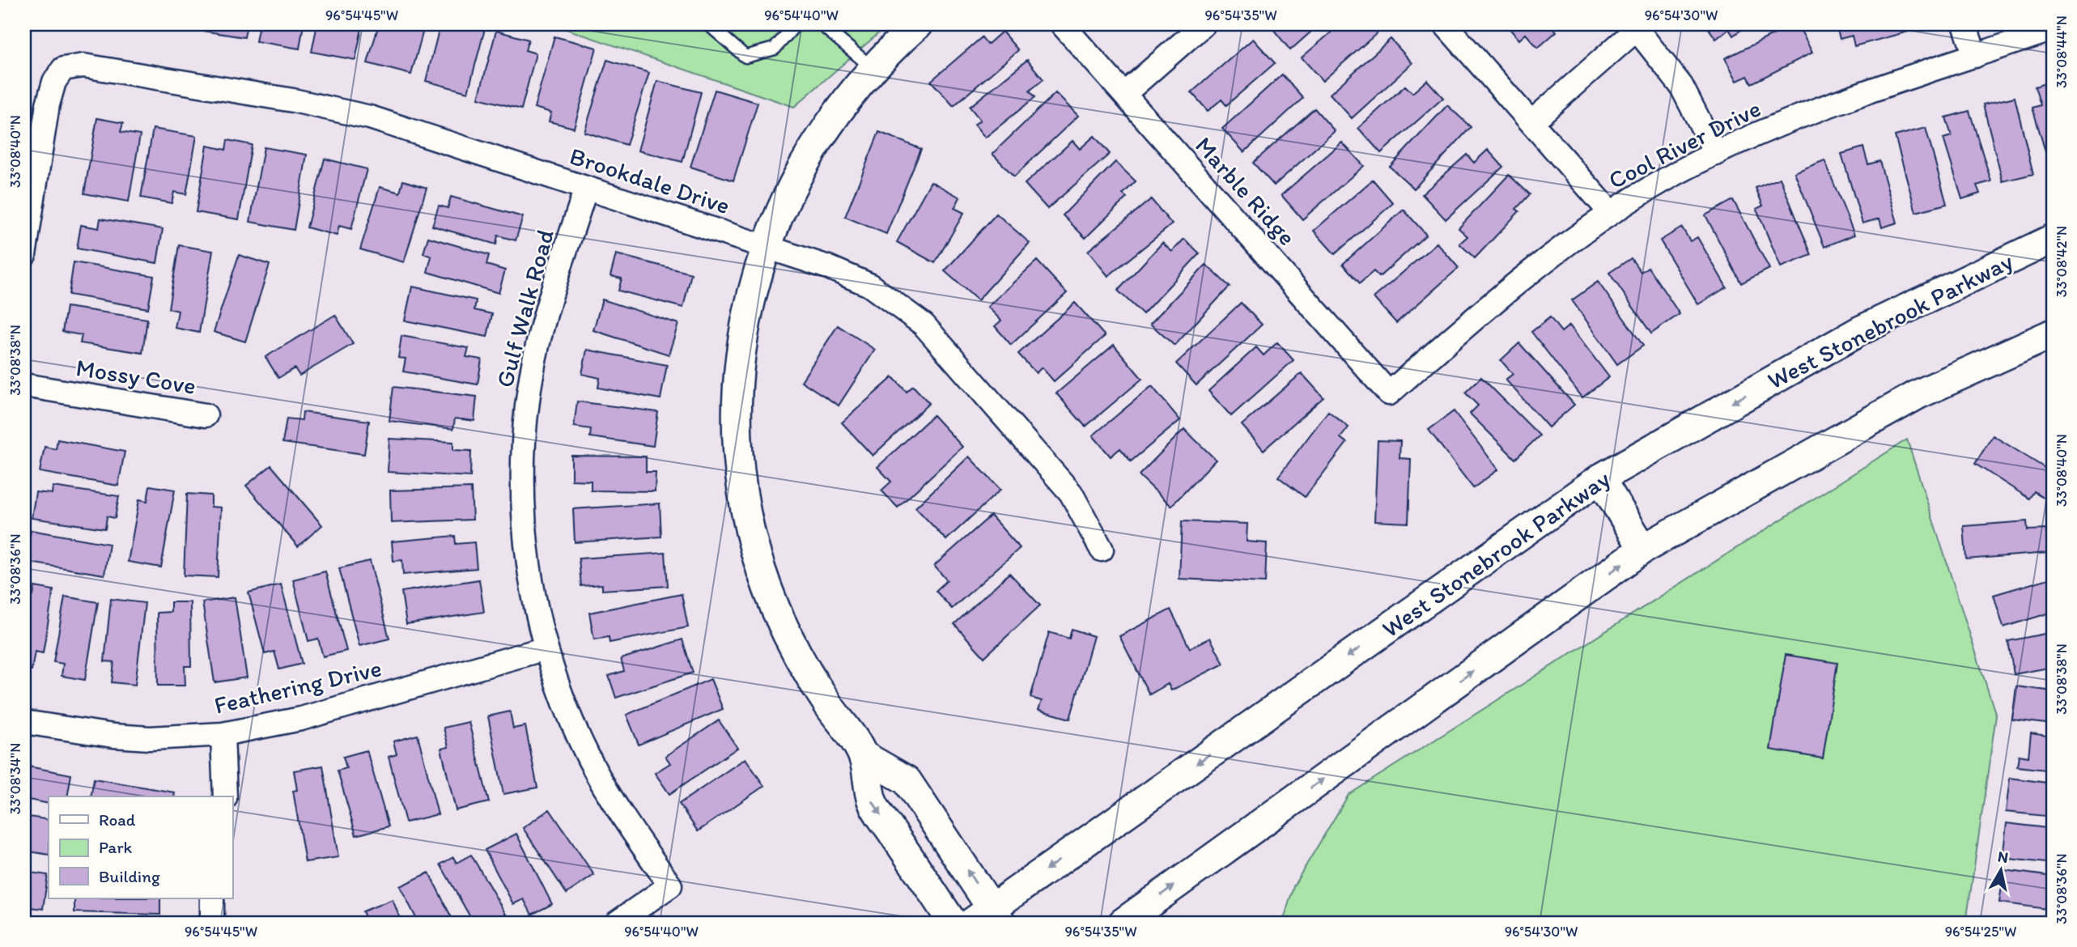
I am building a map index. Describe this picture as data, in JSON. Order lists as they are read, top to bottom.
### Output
{
  "streets": {
    "street": [
      "Cool River Drive",
      "Brookdale Drive",
      "Marble Ridge",
      "Gulf Walk Road",
      "West Stonebrook Parkway",
      "Mossy Cove",
      "Feathering Drive"
    ]
  },
  "crossings": [
    ["Cool River Drive", "Marble Ridge"],
    ["Brookdale Drive", "Gulf Walk Road"],
    ["Gulf Walk Road", "Feathering Drive"]
  ],
  "legend": ["Road", "Park", "Building"],
  "north": "top",
  "coordinates": [
    "96°54'45\"W",
    "96°54'40\"W",
    "96°54'35\"W",
    "96°54'30\"W",
    "33°08'44\"N",
    "33°08'40\"N",
    "33°08'42\"N",
    "33°08'38\"N",
    "33°08'36\"N",
    "33°08'34\"N",
    "96°54'25\"W"
  ]
}
